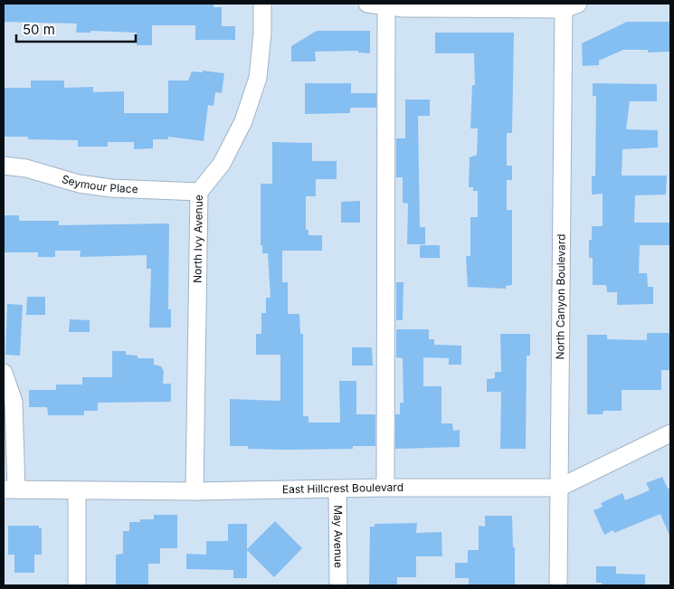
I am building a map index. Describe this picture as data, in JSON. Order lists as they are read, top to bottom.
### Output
{
  "streets": {
    "street": [
      "Seymour Place",
      "North Ivy Avenue",
      "North Canyon Boulevard",
      "East Hillcrest Boulevard",
      "May Avenue"
    ]
  },
  "crossings": [
    ["Seymour Place", "North Ivy Avenue"],
    ["North Ivy Avenue", "East Hillcrest Boulevard"],
    ["North Canyon Boulevard", "East Hillcrest Boulevard"],
    ["East Hillcrest Boulevard", "May Avenue"]
  ],
  "scale_bar": "50 m"
}
